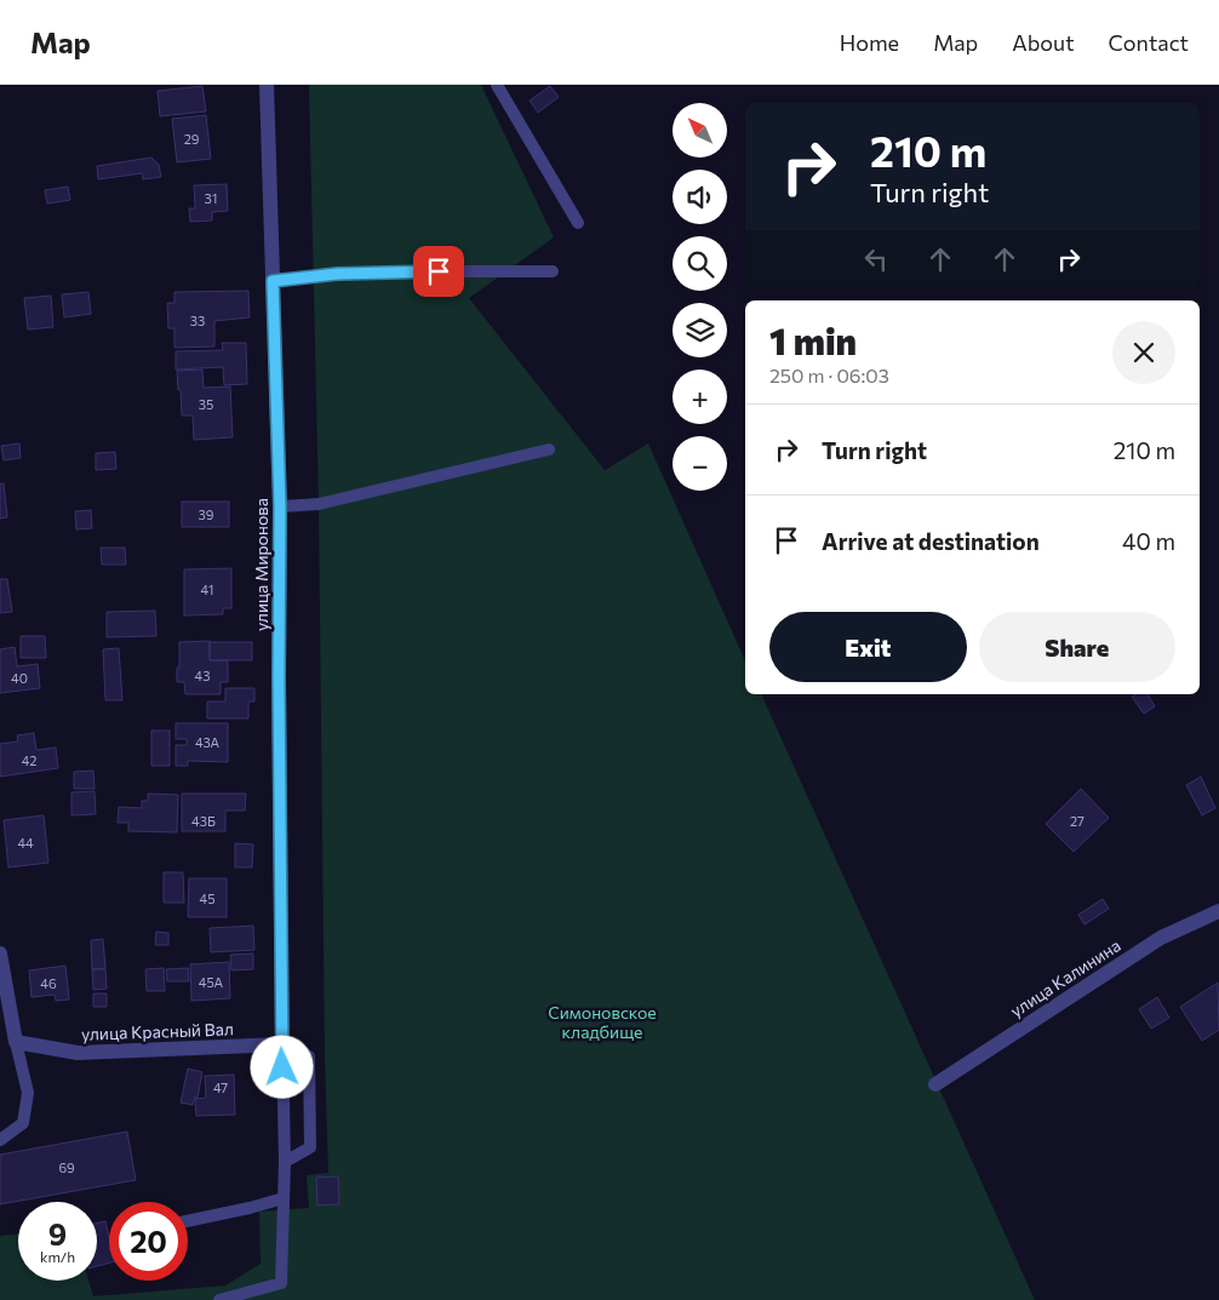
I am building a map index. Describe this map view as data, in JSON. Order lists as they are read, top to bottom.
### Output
{
  "streets": {
    "street": ["улица Миронова", "улица Калинина", "улица Красный Вал"]
  },
  "crossings": [
    ["улица Миронова", "улица Красный Вал"]
  ],
  "parks": ["Симоновское кладбище"],
  "house_numbers": [
    "29",
    "31",
    "33",
    "35",
    "39",
    "41",
    "43",
    "40",
    "43А",
    "42",
    "43Б",
    "27",
    "44",
    "45",
    "45А",
    "46",
    "47",
    "69"
  ],
  "north": "top left",
  "page": {
    "header": "Map",
    "nav": [
      "Home",
      "Map",
      "About",
      "Contact"
    ],
    "map_buttons": ["+", "−"],
    "turn": ["210 m", "Turn right"],
    "heading": ["1 min", "250 m · 06:03"],
    "list": [
      {
        "name": "Turn right",
        "value": "210 m"
      },
      {
        "name": "Arrive at destination",
        "value": "40 m"
      }
    ],
    "buttons": ["Exit", "Share"],
    "speed": "9 km/h",
    "limit": "20"
  }
}
